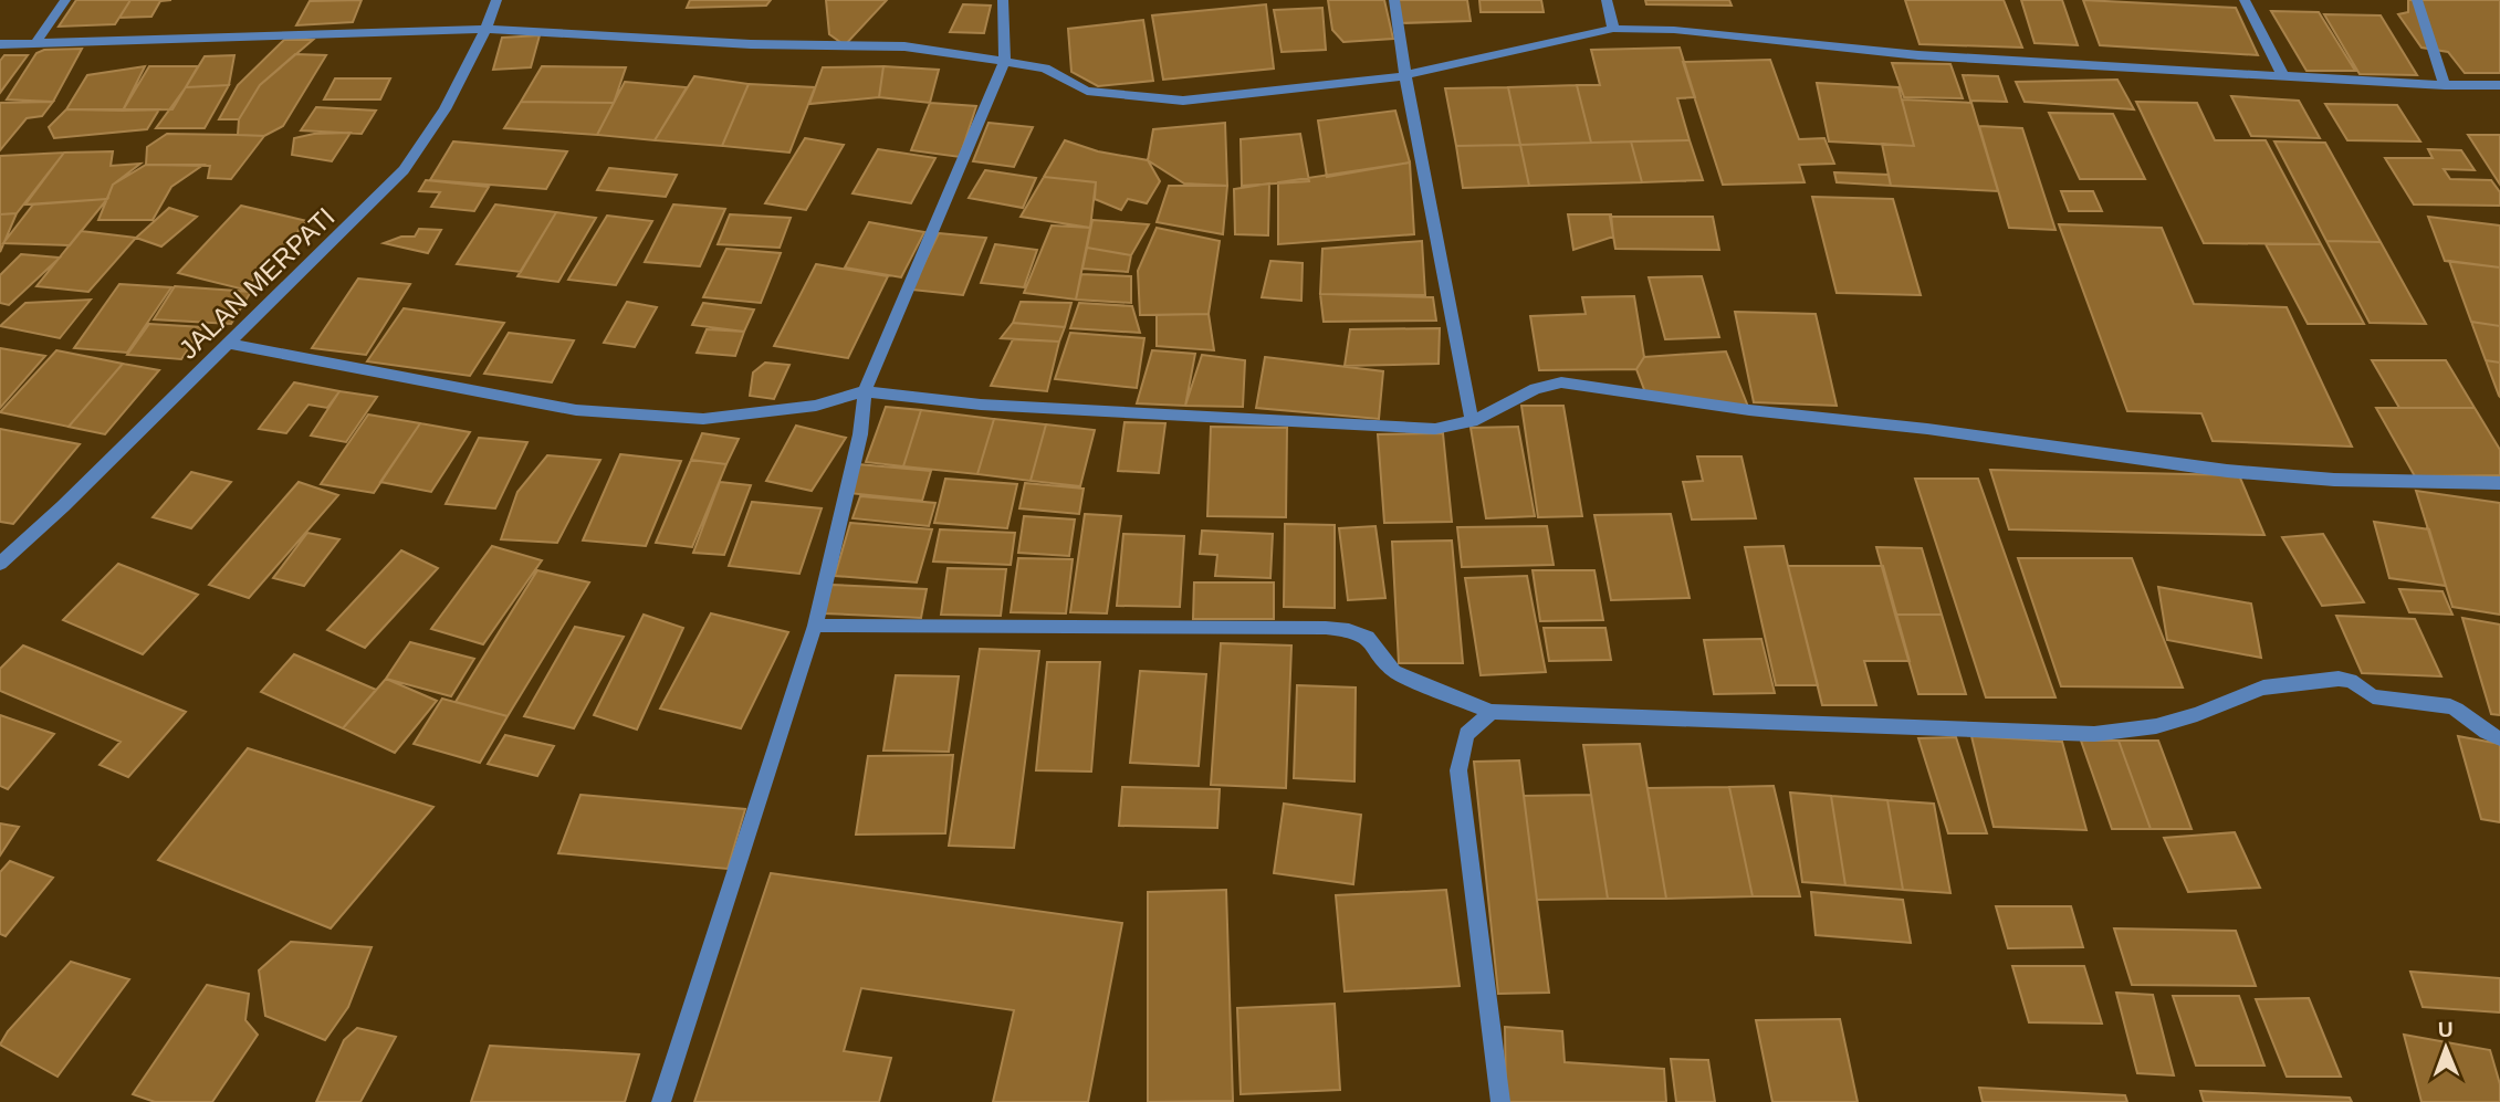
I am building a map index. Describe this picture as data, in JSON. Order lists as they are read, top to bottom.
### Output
{
  "streets": {
    "street": ["JALAN MERPATI"]
  },
  "north": "top"
}
